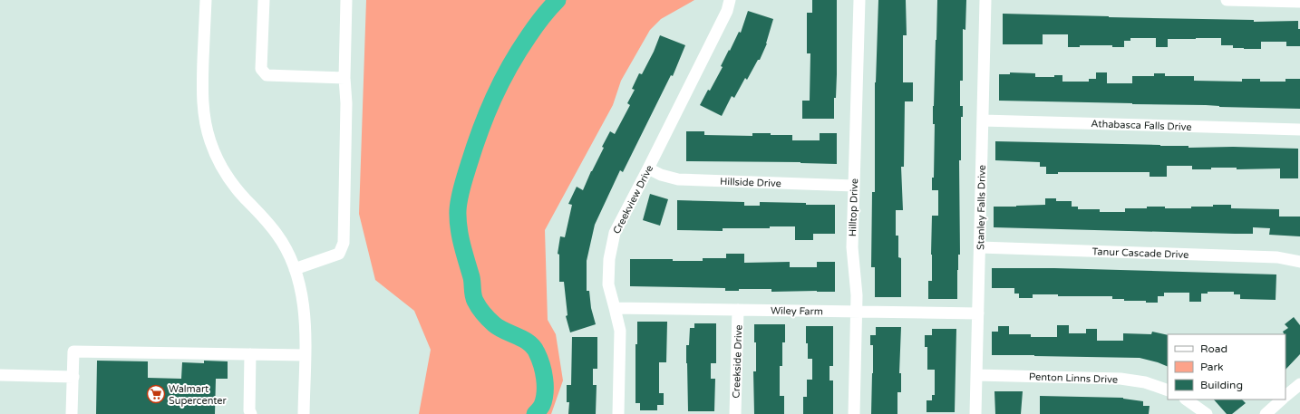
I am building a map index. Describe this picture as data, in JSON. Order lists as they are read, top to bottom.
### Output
{
  "streets": {
    "street": [
      "Athabasca Falls Drive",
      "Hillside Drive",
      "Creekview Drive",
      "Hilltop Drive",
      "Stanley Falls Drive",
      "Tanur Cascade Drive",
      "Wiley Farm",
      "Creekside Drive",
      "Penton Linns Drive"
    ]
  },
  "crossings": [
    ["Athabasca Falls Drive", "Stanley Falls Drive"],
    ["Hillside Drive", "Creekview Drive"],
    ["Hillside Drive", "Hilltop Drive"],
    ["Creekview Drive", "Wiley Farm"],
    ["Hilltop Drive", "Wiley Farm"],
    ["Stanley Falls Drive", "Tanur Cascade Drive"],
    ["Stanley Falls Drive", "Wiley Farm"],
    ["Stanley Falls Drive", "Penton Linns Drive"],
    ["Wiley Farm", "Creekside Drive"]
  ],
  "places": {
    "supermarket": ["Walmart Supercenter"]
  },
  "legend": ["Road", "Park", "Building"]
}
